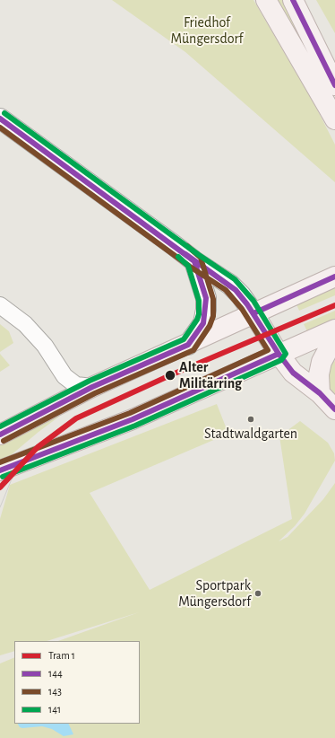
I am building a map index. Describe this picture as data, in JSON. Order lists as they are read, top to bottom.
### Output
{
  "parks": ["Friedhof Müngersdorf"],
  "places": ["Alter Militärring", "Stadtwaldgarten", "Sportpark Müngersdorf"],
  "lines": [
    "transit line 144",
    "transit line 141",
    "transit line 143",
    "tram line 1"
  ],
  "legend": [
    "Tram 1",
    "144",
    "143",
    "141"
  ]
}
